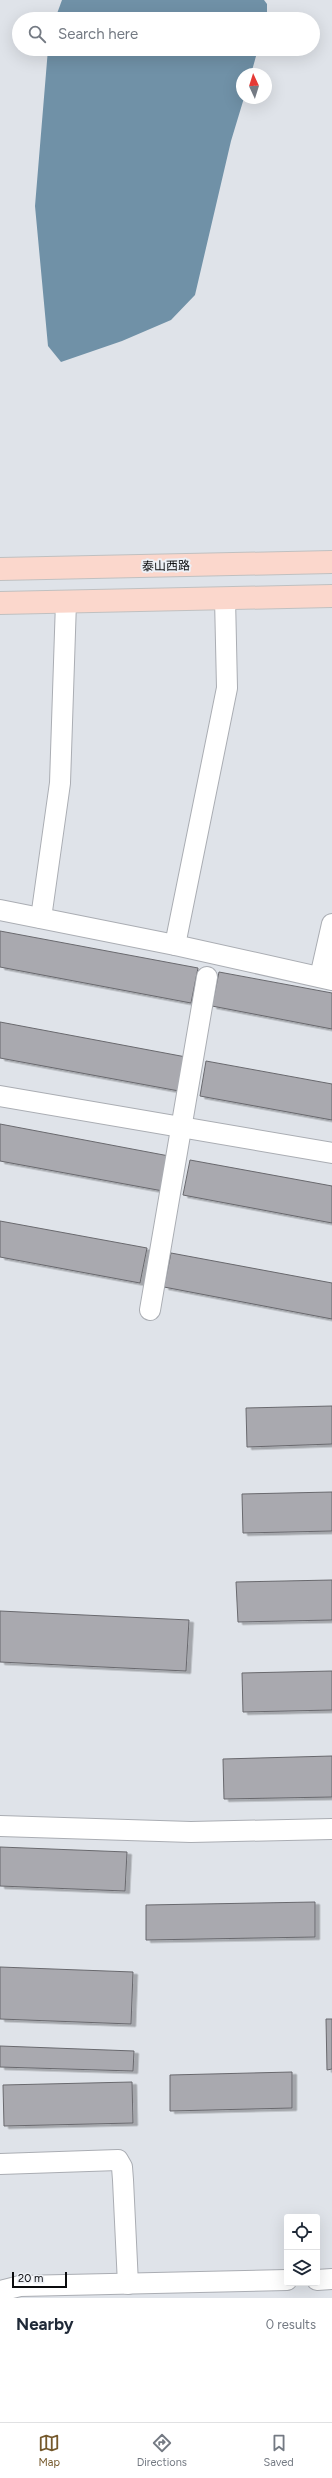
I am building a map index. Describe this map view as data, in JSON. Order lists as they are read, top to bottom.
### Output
{
  "streets": {
    "main road": ["泰山西路"]
  },
  "scale_bar": "20 m",
  "north": "top",
  "page": {
    "search": "Search here",
    "scale": "20 m",
    "heading": ["Nearby", "0 results"],
    "nav": ["Map", "Directions", "Saved"]
  }
}
